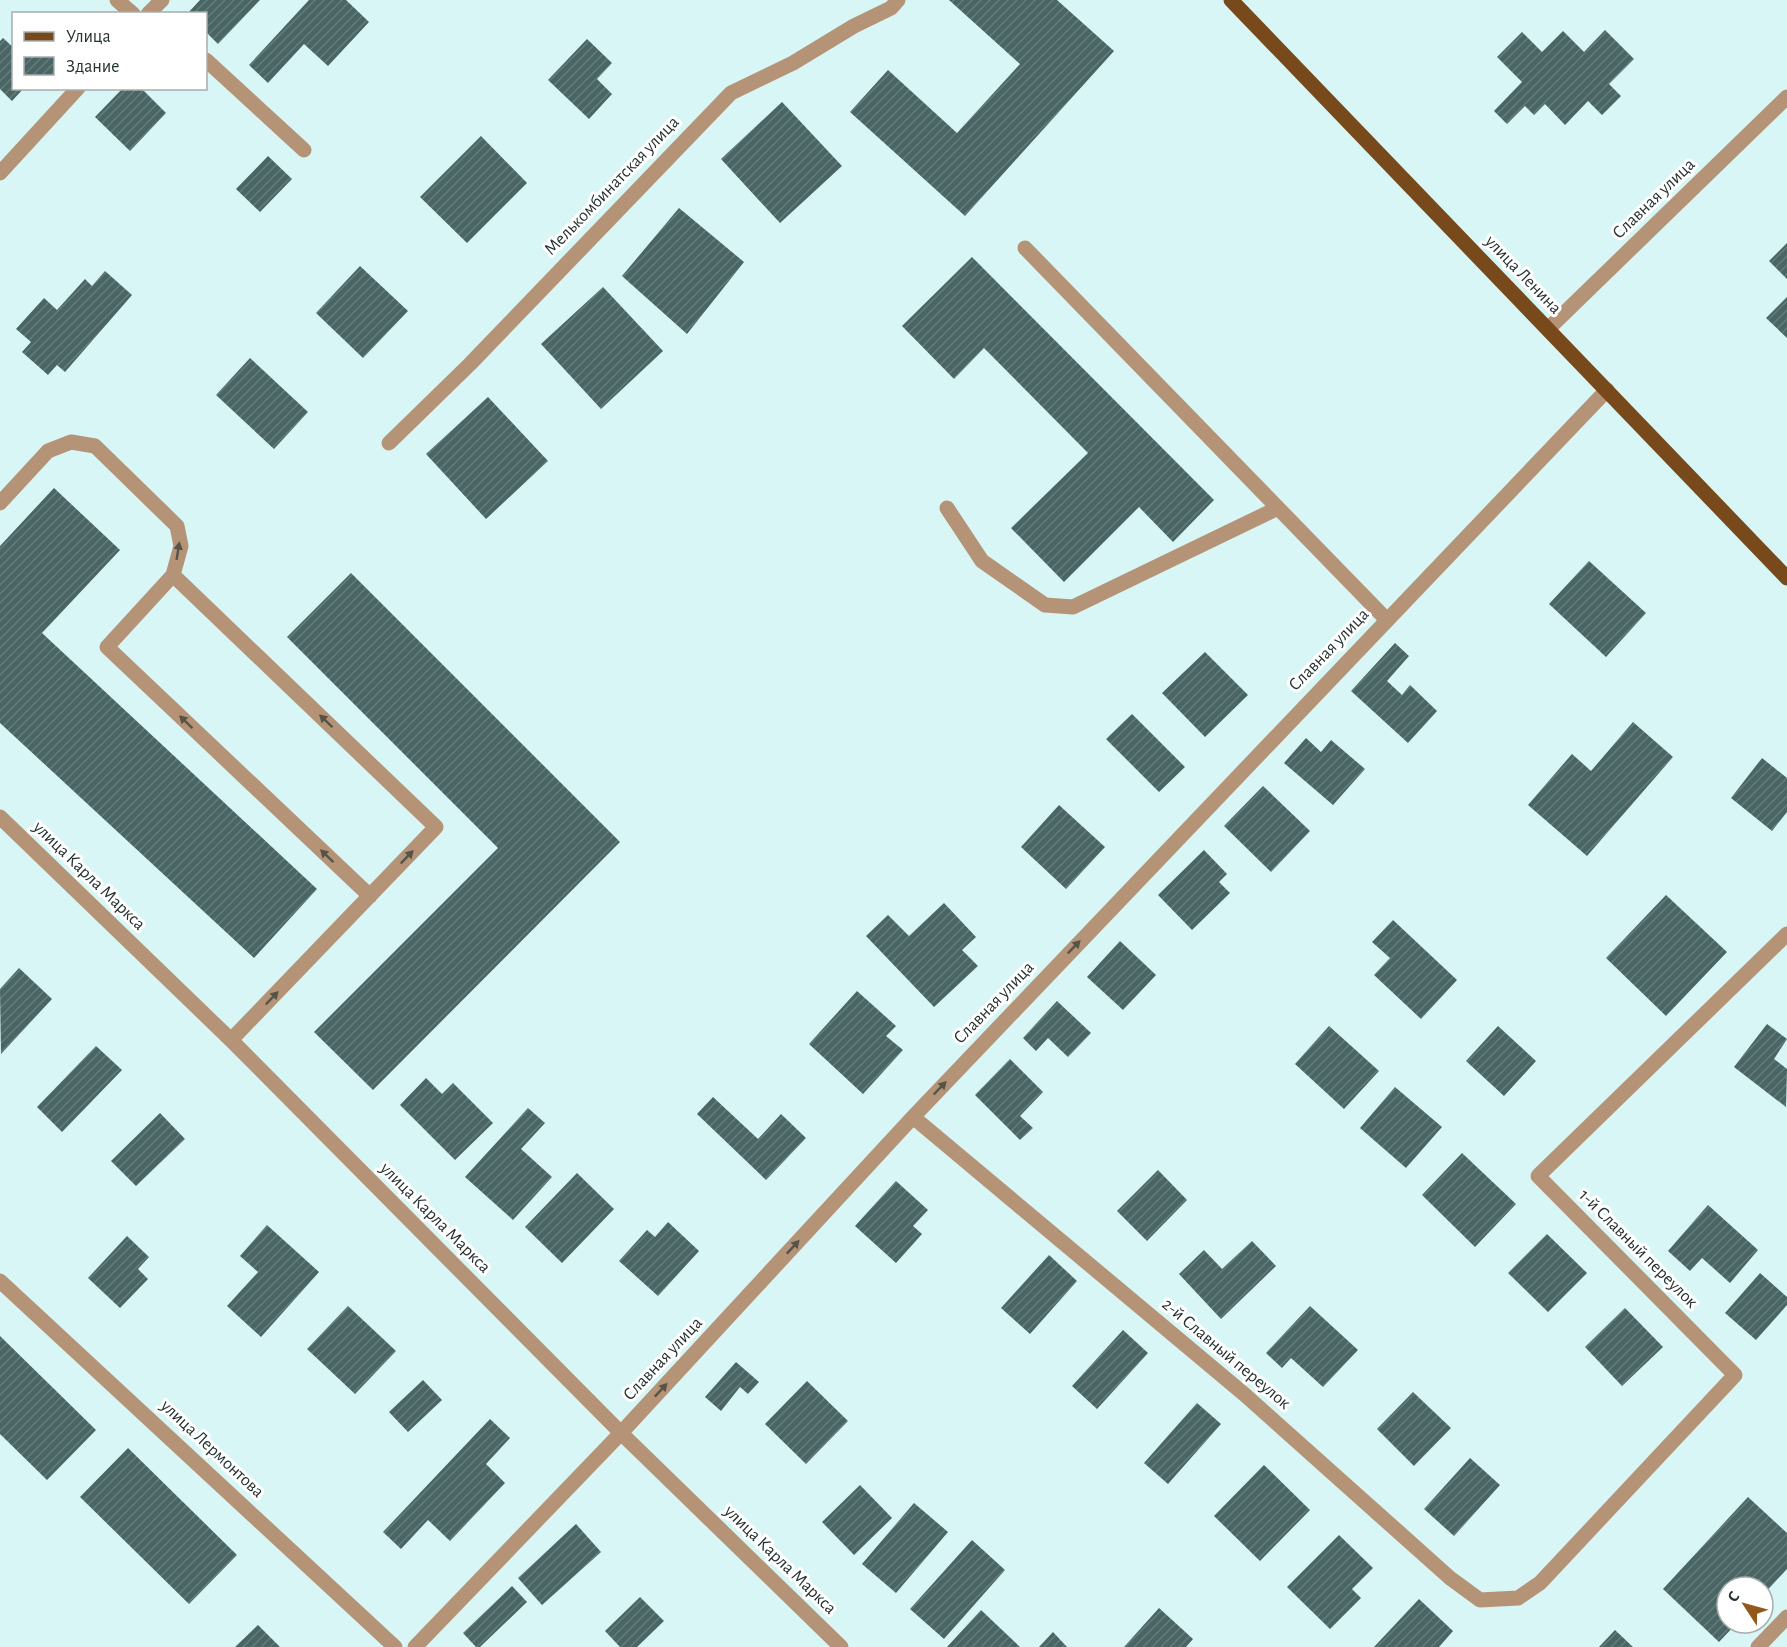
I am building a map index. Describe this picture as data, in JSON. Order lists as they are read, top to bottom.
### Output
{
  "streets": {
    "main road": ["улица Ленина"],
    "street": [
      "Мелькомбинатская улица",
      "Славная улица",
      "улица Карла Маркса",
      "1-й Славный переулок",
      "2-й Славный переулок",
      "улица Лермонтова"
    ]
  },
  "crossings": [
    ["Славная улица", "улица Ленина"],
    ["Славная улица", "улица Карла Маркса"],
    ["Славная улица", "2-й Славный переулок"],
    ["1-й Славный переулок", "2-й Славный переулок"]
  ],
  "one_way": ["Славная улица"],
  "legend": ["Улица", "Здание"],
  "north": "top left"
}
